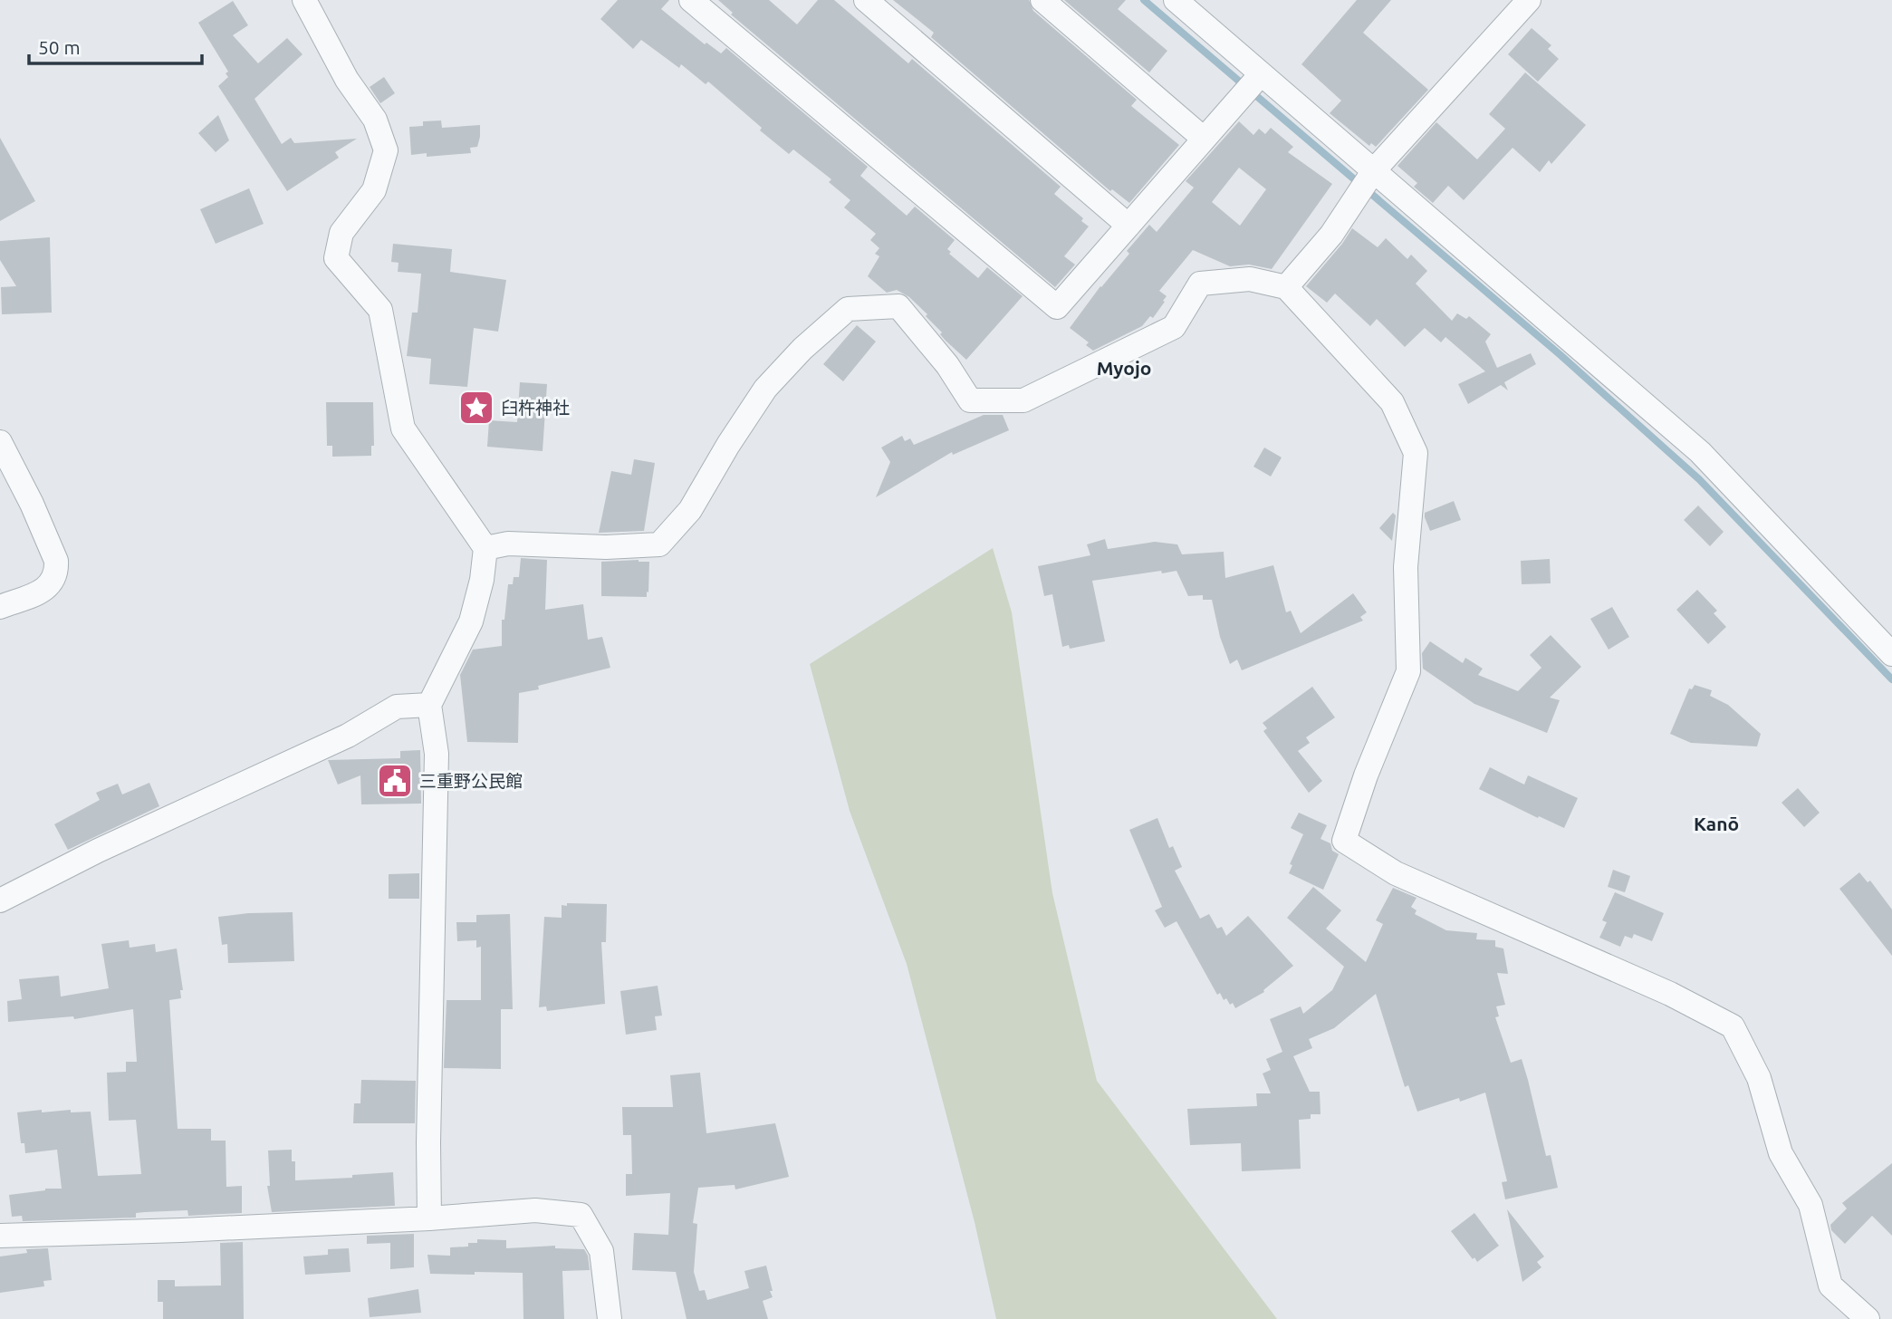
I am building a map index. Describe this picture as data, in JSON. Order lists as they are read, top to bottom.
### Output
{
  "districts": ["Myojo", "Kanō"],
  "places": {
    "place": ["臼杵神社"],
    "public building": ["三重野公民館"]
  },
  "scale_bar": "50 m"
}
